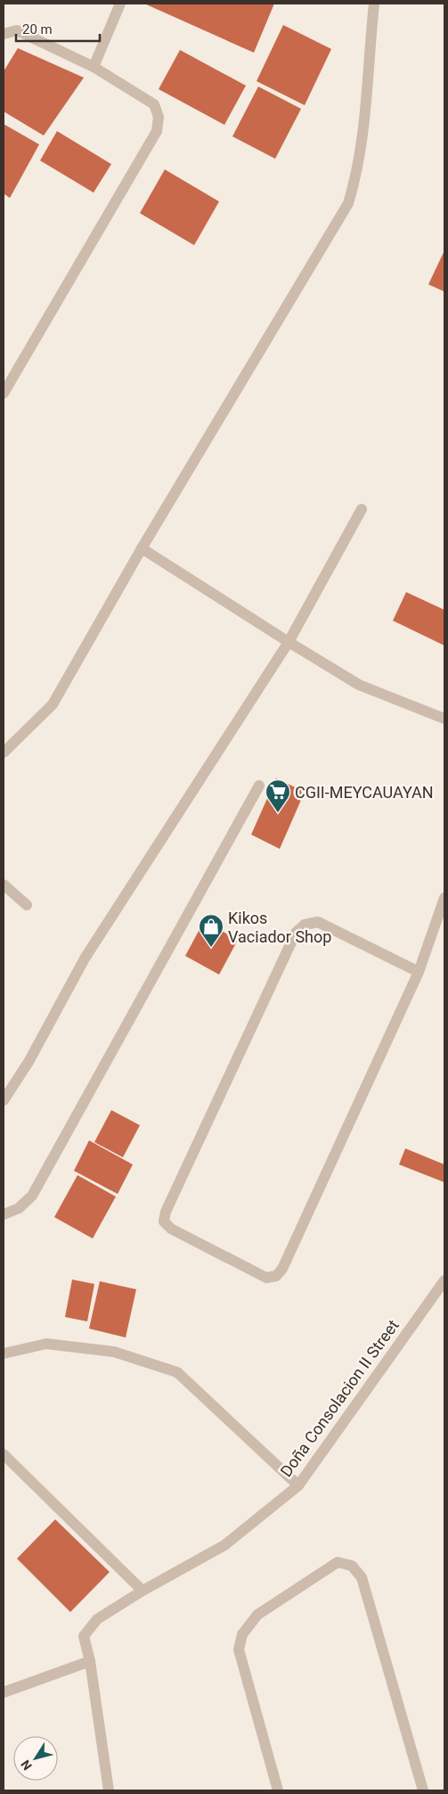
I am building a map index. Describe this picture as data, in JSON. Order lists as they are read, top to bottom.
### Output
{
  "streets": {
    "street": ["Doña Consolacion II Street"]
  },
  "places": {
    "supermarket": ["CGII-MEYCAUAYAN"],
    "shop": ["Kikos Vaciador Shop"]
  },
  "scale_bar": "20 m",
  "north": "bottom left"
}
